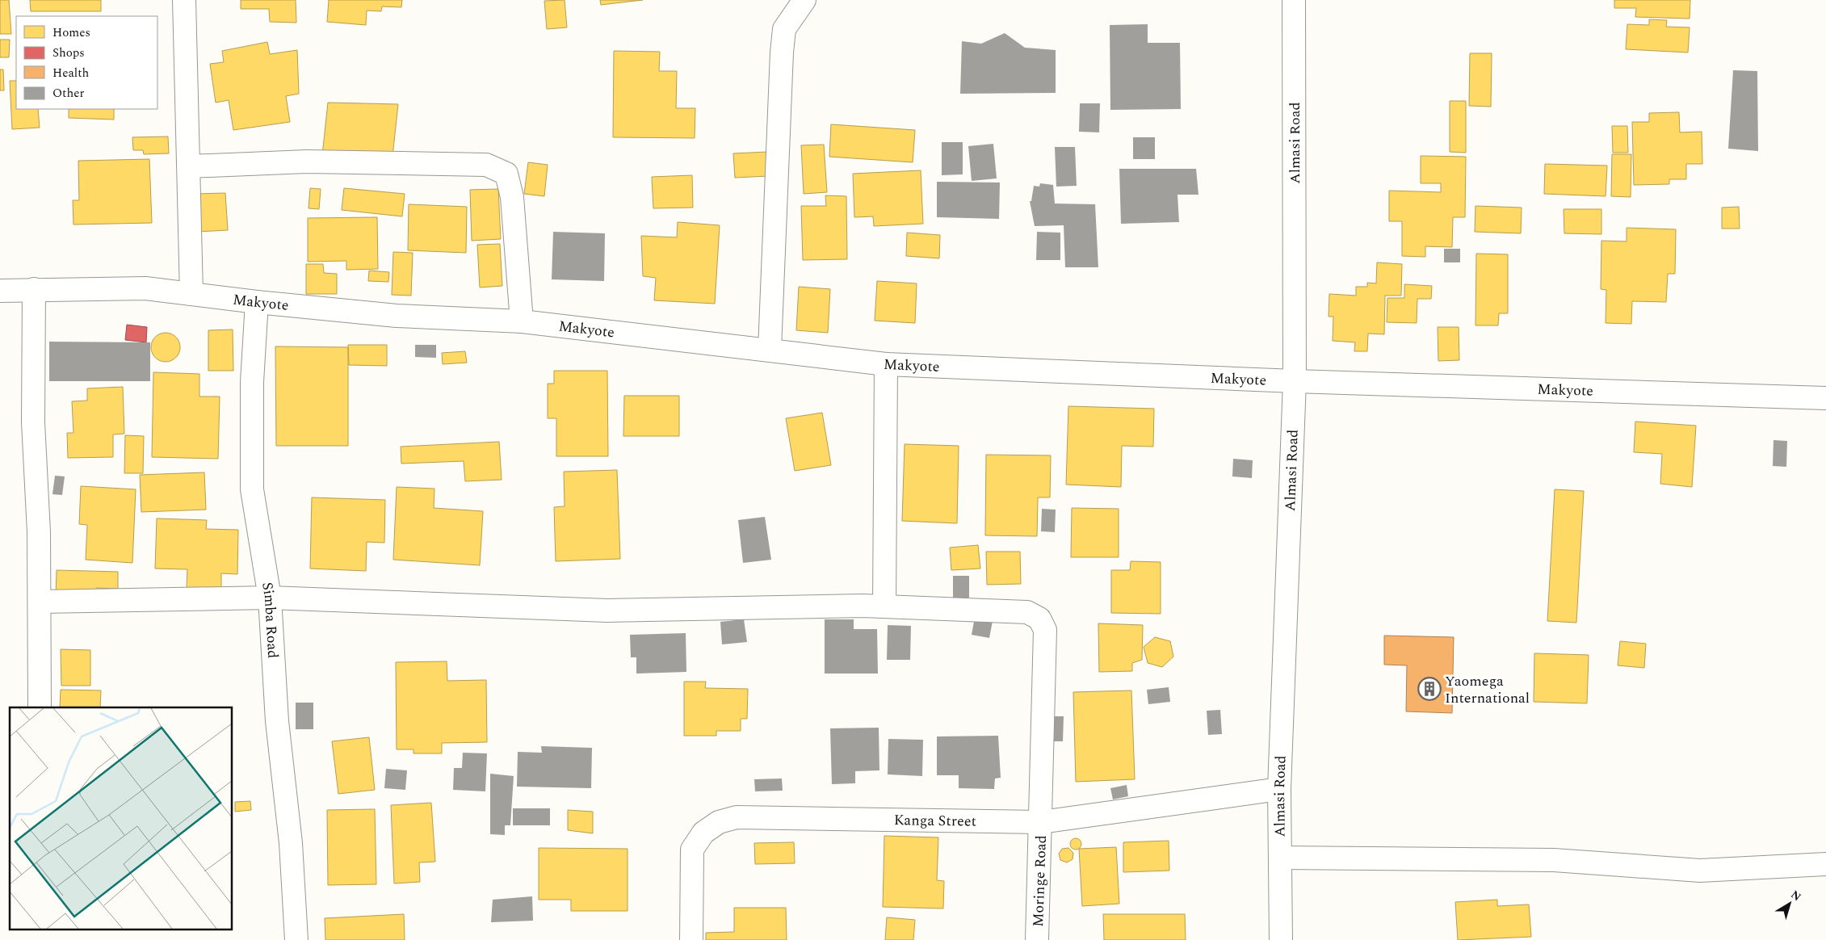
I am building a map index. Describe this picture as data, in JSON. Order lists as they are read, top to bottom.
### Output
{
  "streets": {
    "street": [
      "Almasi Road",
      "Makyote",
      "Simba Road",
      "Kanga Street",
      "Moringe Road"
    ]
  },
  "crossings": [
    ["Almasi Road", "Makyote"],
    ["Almasi Road", "Kanga Street"],
    ["Makyote", "Simba Road"],
    ["Simba Road", "Moringe Road"],
    ["Kanga Street", "Moringe Road"]
  ],
  "places": {
    "building": ["Yaomega International"]
  },
  "legend": [
    "Homes",
    "Shops",
    "Health",
    "Other"
  ],
  "north": "top right"
}
